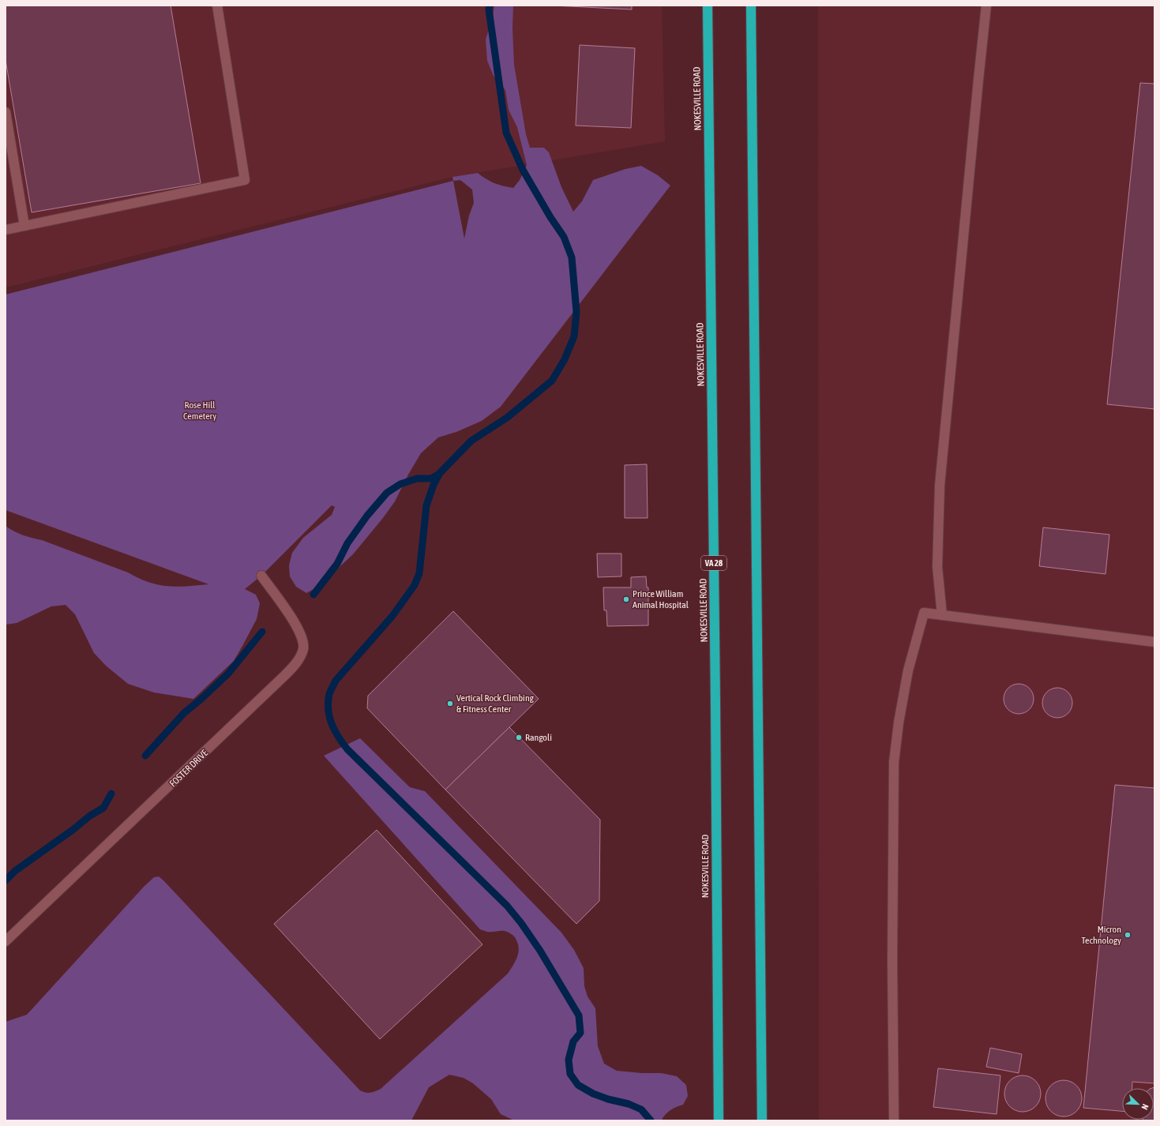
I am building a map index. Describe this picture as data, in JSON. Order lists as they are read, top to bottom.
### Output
{
  "streets": {
    "highway": ["NOKESVILLE ROAD", "VA 28"],
    "street": ["FOSTER DRIVE"]
  },
  "parks": ["Rose Hill Cemetery"],
  "places": [
    "Prince William Animal Hospital",
    "Vertical Rock Climbing & Fitness Center",
    "Rangoli",
    "Micron Technology"
  ],
  "north": "bottom right"
}
